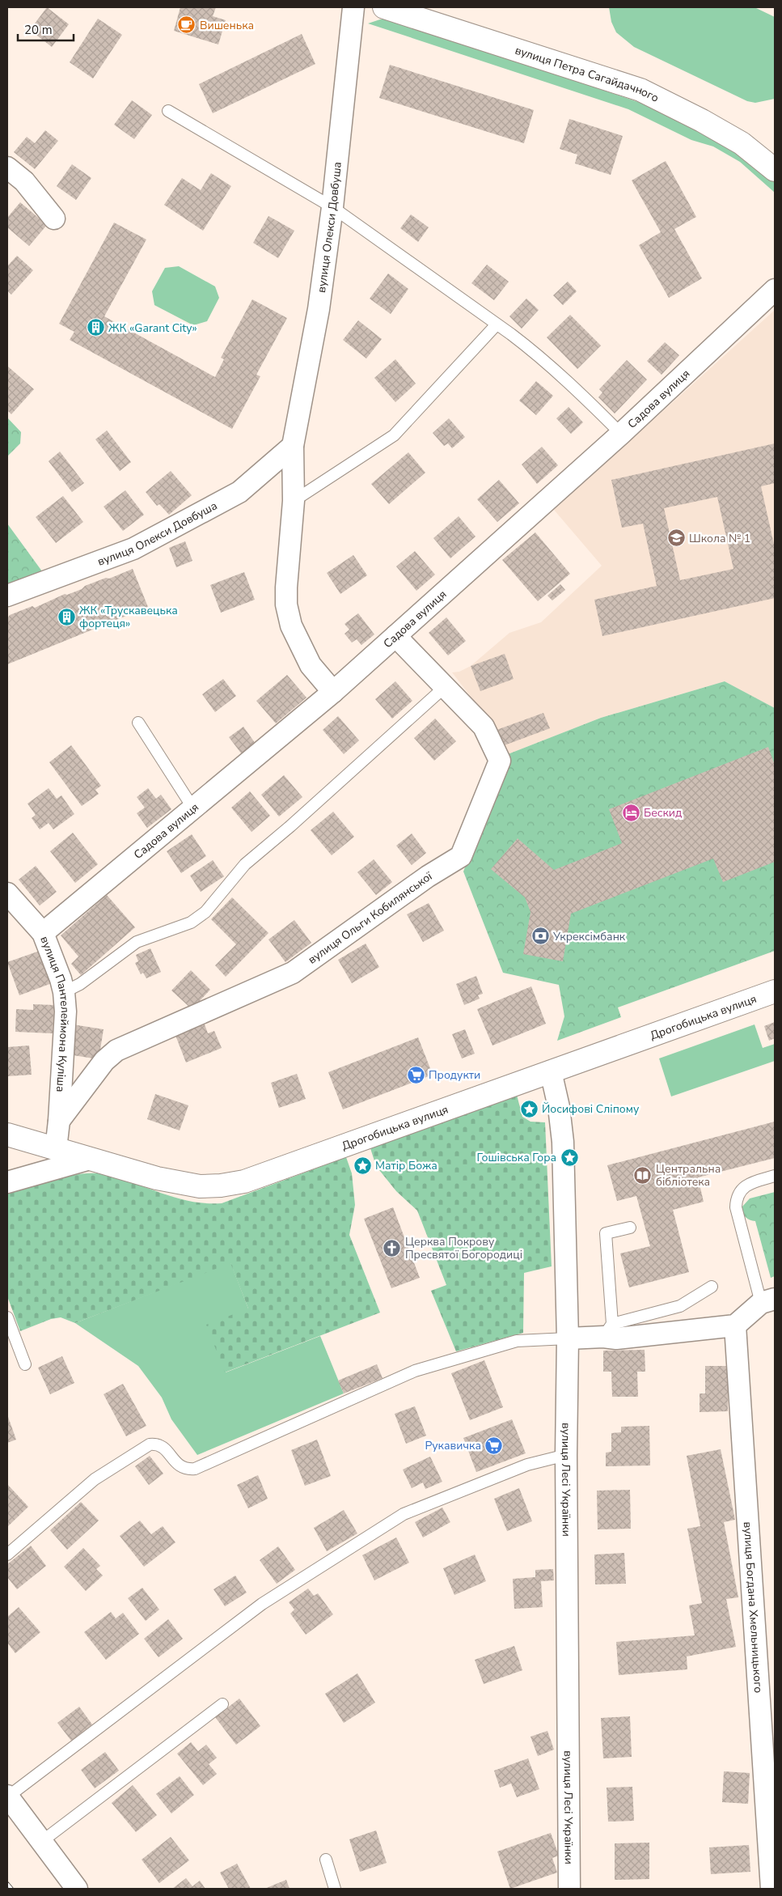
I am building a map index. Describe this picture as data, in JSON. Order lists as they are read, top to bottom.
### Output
{
  "streets": {
    "street": [
      "вулиця Петра Сагайдачного",
      "вулиця Олекси Довбуша",
      "Садова вулиця",
      "вулиця Ольги Кобилянської",
      "вулиця Пантелеймона Куліша",
      "Дрогобицька вулиця",
      "вулиця Лесі Українки",
      "вулиця Богдана Хмельницького"
    ]
  },
  "crossings": [
    ["вулиця Олекси Довбуша", "Садова вулиця"],
    ["Садова вулиця", "вулиця Ольги Кобилянської"],
    ["Садова вулиця", "вулиця Пантелеймона Куліша"],
    ["вулиця Ольги Кобилянської", "вулиця Пантелеймона Куліша"],
    ["вулиця Пантелеймона Куліша", "Дрогобицька вулиця"],
    ["Дрогобицька вулиця", "вулиця Лесі Українки"]
  ],
  "places": {
    "cafe": ["Вишенька"],
    "building": ["ЖК «Garant City»", "ЖК «Трускавецька фортеця»"],
    "school or university": ["Школа № 1"],
    "hotel": ["Бескид"],
    "bank": ["Укрексімбанк"],
    "supermarket": ["Продукти", "Рукавичка"],
    "place": ["Йосифові Сліпому", "Гошівська Гора", "Матір Божа"],
    "library": ["Центральна бібліотека"],
    "church": ["Церква Покрову Пресвятої Богородиці"]
  },
  "scale_bar": "20 m"
}
